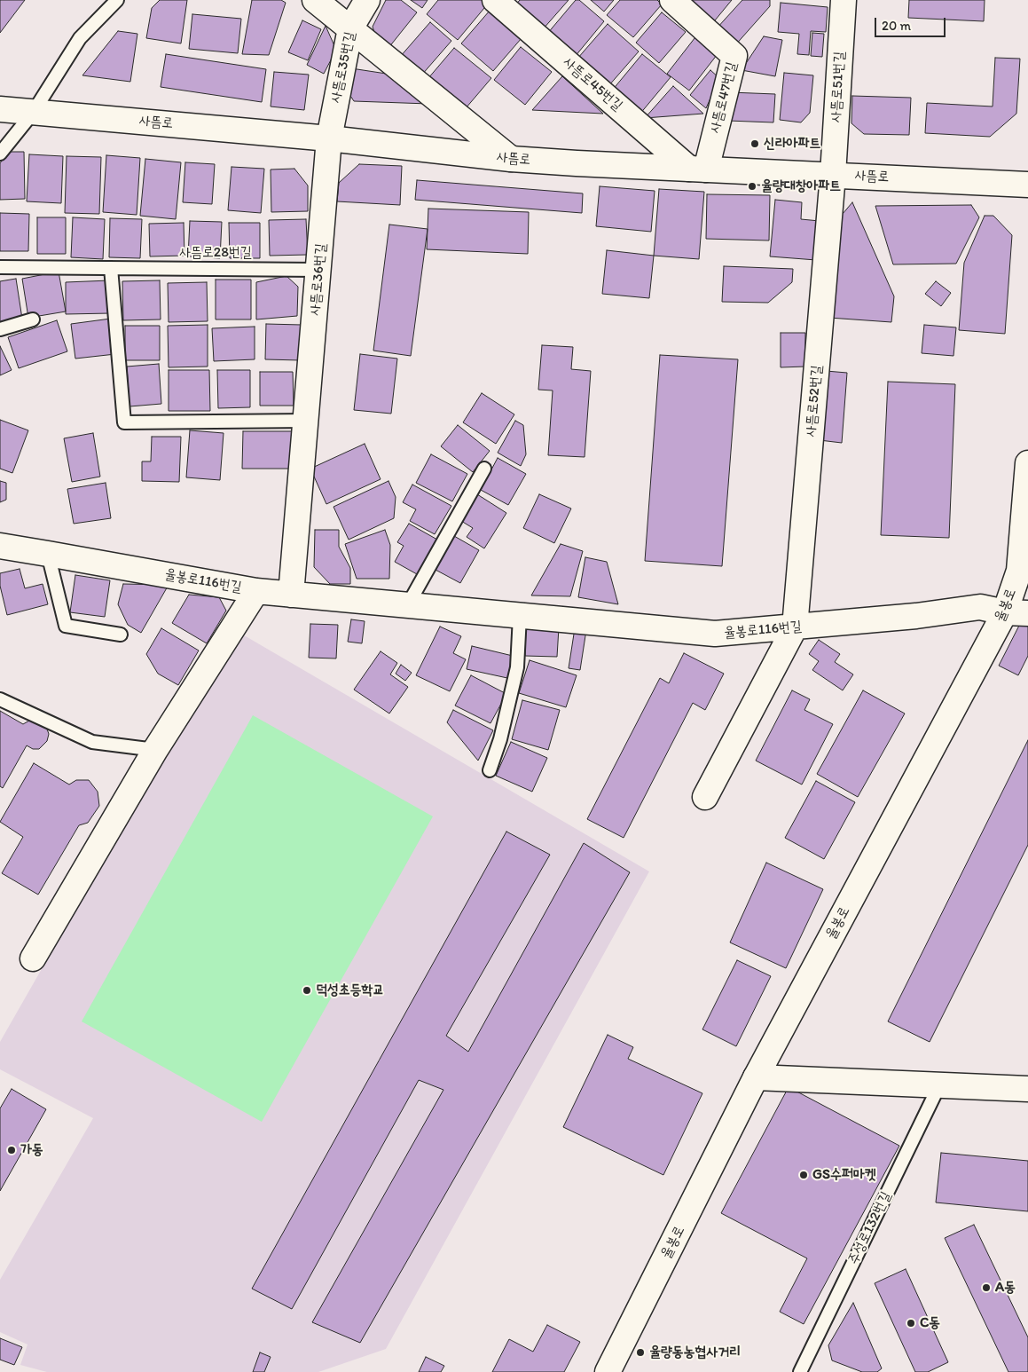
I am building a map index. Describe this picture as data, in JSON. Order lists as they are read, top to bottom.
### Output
{
  "streets": {
    "street": [
      "사뜸로35번길",
      "사뜸로45번길",
      "사뜸로51번길",
      "사뜸로47번길",
      "사뜸로",
      "사뜸로36번길",
      "사뜸로52번길",
      "율봉로116번길",
      "율봉로"
    ],
    "lane": ["사뜸로28번길", "주성로132번길"]
  },
  "crossings": [
    ["사뜸로35번길", "사뜸로"],
    ["사뜸로35번길", "사뜸로36번길"],
    ["사뜸로45번길", "사뜸로47번길"],
    ["사뜸로45번길", "사뜸로"],
    ["사뜸로51번길", "사뜸로"],
    ["사뜸로51번길", "사뜸로52번길"],
    ["사뜸로47번길", "사뜸로"],
    ["사뜸로", "사뜸로36번길"],
    ["사뜸로", "사뜸로52번길"],
    ["사뜸로28번길", "사뜸로36번길"],
    ["사뜸로36번길", "율봉로116번길"],
    ["사뜸로52번길", "율봉로116번길"],
    ["율봉로116번길", "율봉로"]
  ],
  "places": [
    "신라아파트",
    "율량대창아파트",
    "덕성초등학교",
    "가동",
    "GS수퍼마켓",
    "A동",
    "C동",
    "율량동농협사거리"
  ],
  "scale_bar": "20 m"
}
